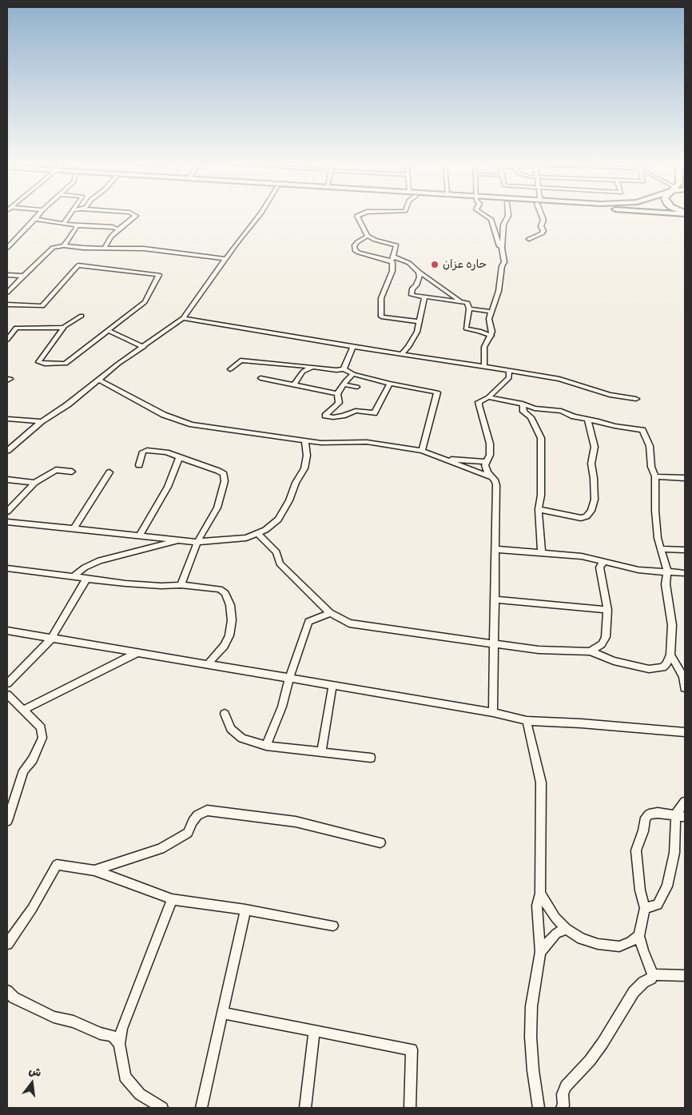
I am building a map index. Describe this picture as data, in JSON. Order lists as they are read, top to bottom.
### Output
{
  "places": ["حاره عزان"],
  "north": "top"
}
